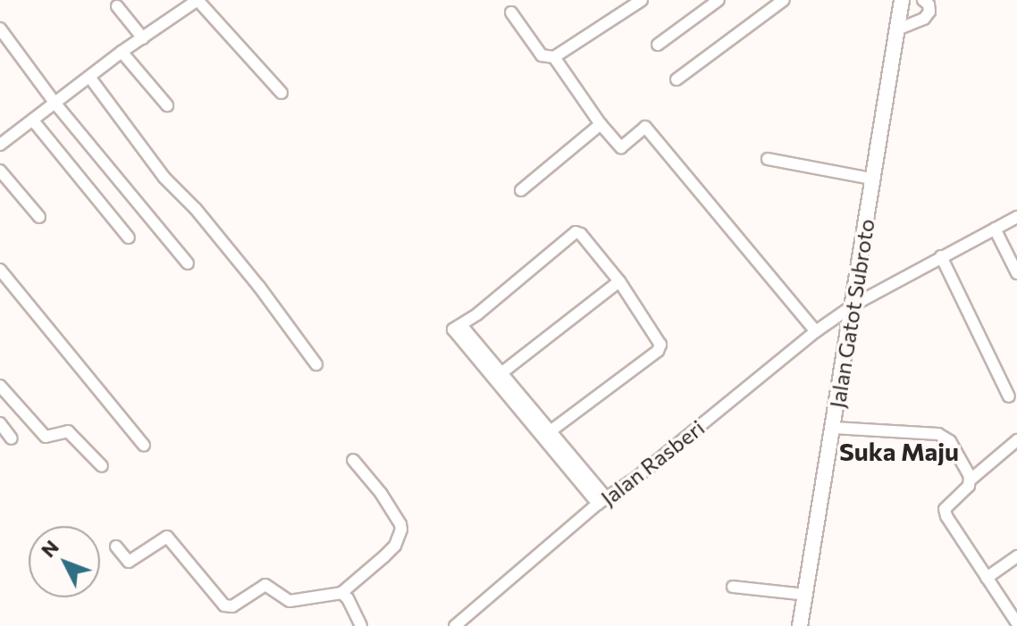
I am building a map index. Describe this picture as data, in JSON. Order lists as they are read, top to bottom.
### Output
{
  "streets": {
    "main road": ["Jalan Gatot Subroto"],
    "street": ["Jalan Rasberi"]
  },
  "crossings": [
    ["Jalan Gatot Subroto", "Jalan Rasberi"]
  ],
  "districts": ["Suka Maju"],
  "north": "top left"
}
